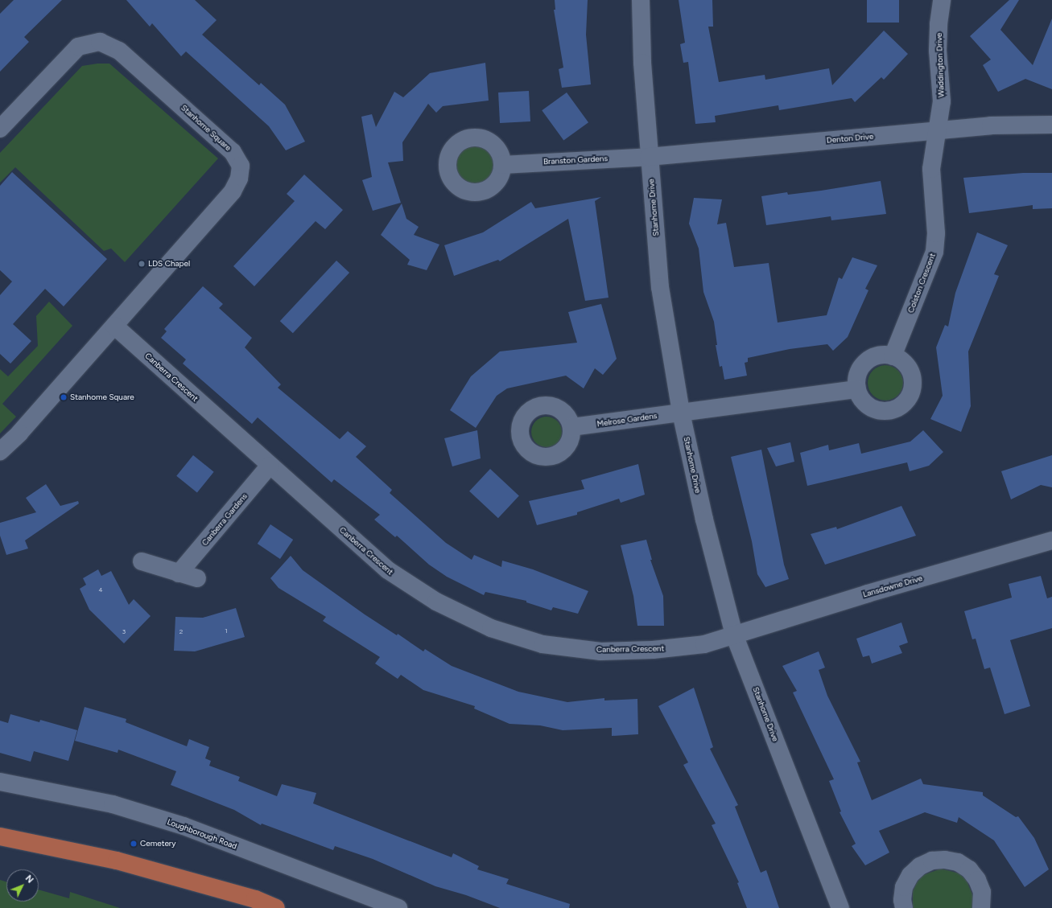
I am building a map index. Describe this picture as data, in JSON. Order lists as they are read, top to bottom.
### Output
{
  "streets": {
    "street": [
      "Waddington Drive",
      "Stanhome Square",
      "Denton Drive",
      "Branston Gardens",
      "Stanhome Drive",
      "Colston Crescent",
      "Canberra Crescent",
      "Melrose Gardens",
      "Canberra Gardens",
      "Lansdowne Drive",
      "Loughborough Road"
    ]
  },
  "crossings": [
    ["Waddington Drive", "Denton Drive"],
    ["Waddington Drive", "Colston Crescent"],
    ["Stanhome Square", "Canberra Crescent"],
    ["Denton Drive", "Branston Gardens"],
    ["Denton Drive", "Stanhome Drive"],
    ["Denton Drive", "Colston Crescent"],
    ["Branston Gardens", "Stanhome Drive"],
    ["Stanhome Drive", "Canberra Crescent"],
    ["Stanhome Drive", "Melrose Gardens"],
    ["Stanhome Drive", "Lansdowne Drive"],
    ["Canberra Crescent", "Canberra Gardens"],
    ["Canberra Crescent", "Lansdowne Drive"]
  ],
  "places": ["LDS Chapel", "Stanhome Square", "Cemetery"],
  "house_numbers": [
    "4",
    "1",
    "3",
    "2"
  ],
  "north": "top right"
}
